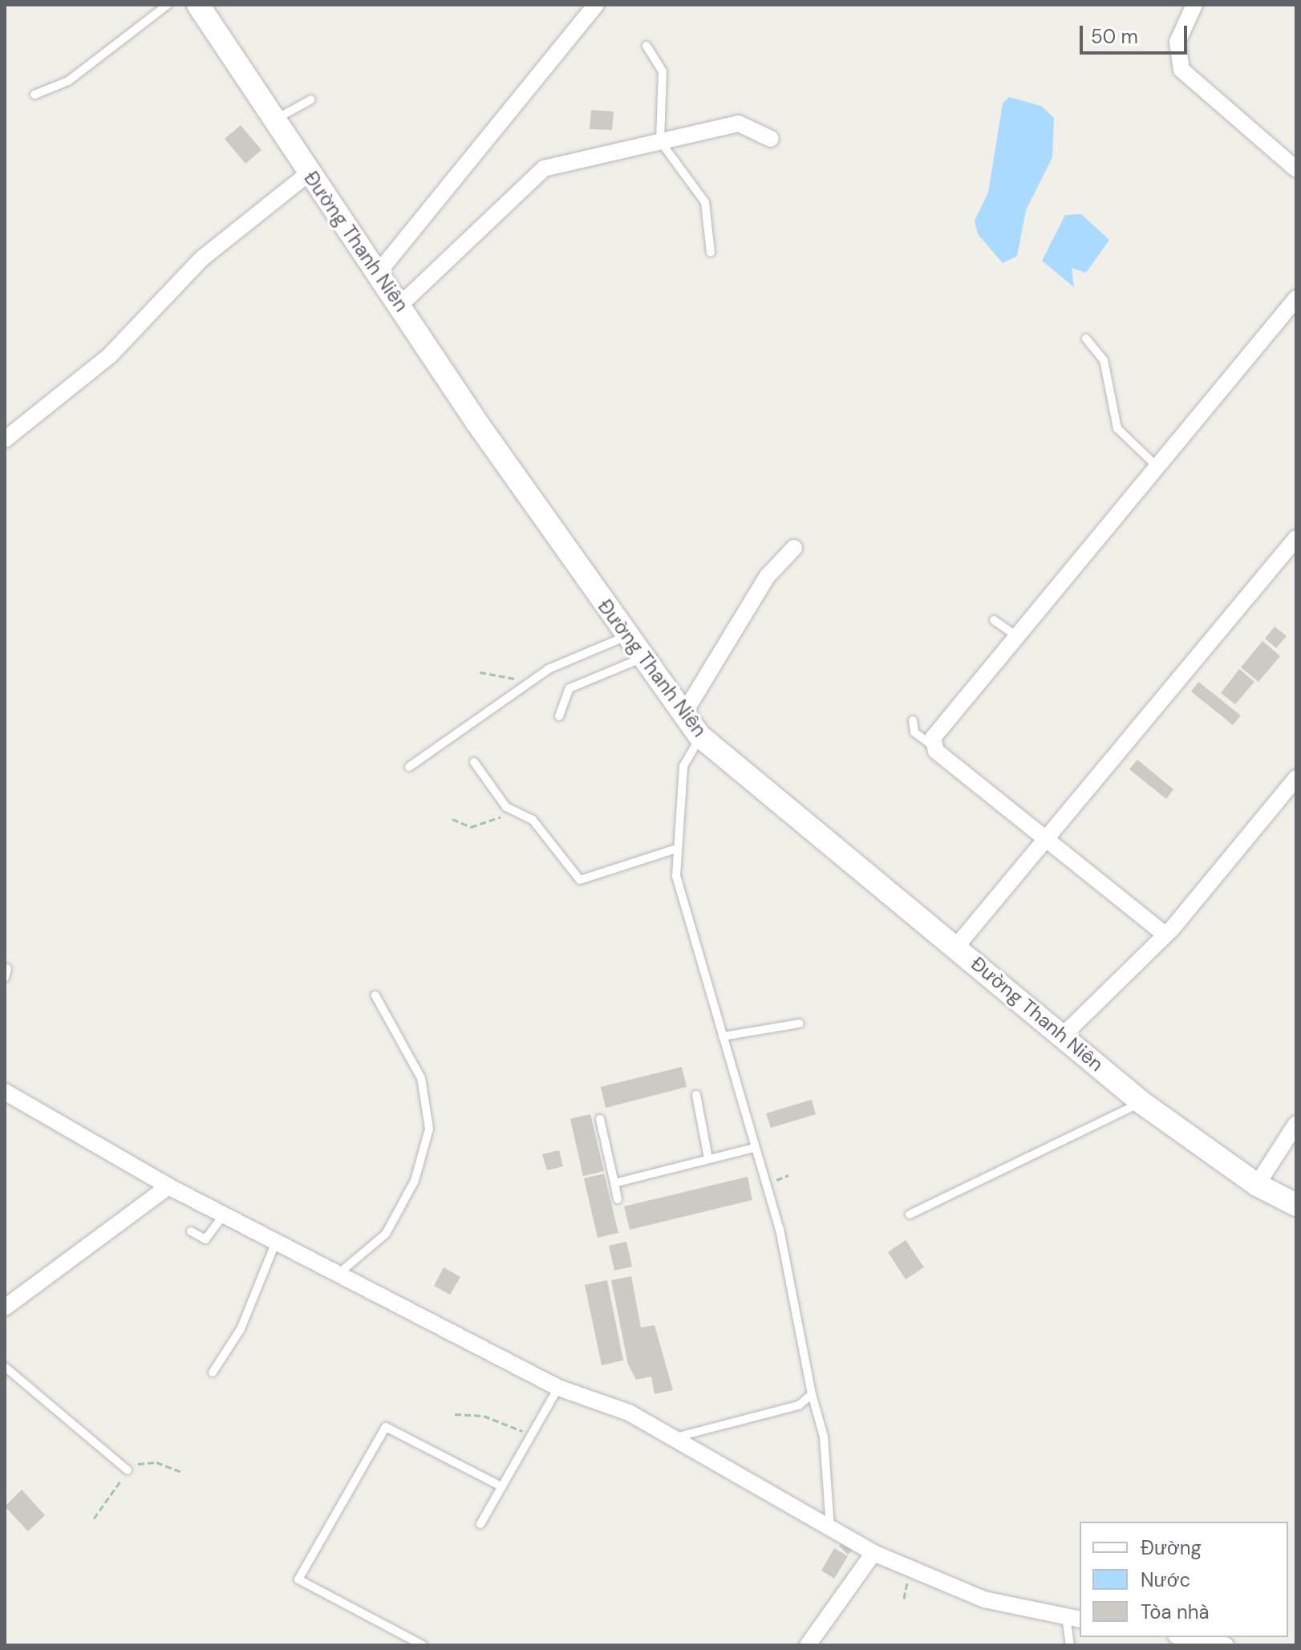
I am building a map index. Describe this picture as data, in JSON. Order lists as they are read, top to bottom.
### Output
{
  "streets": {
    "main road": ["Đường Thanh Niên"]
  },
  "legend": ["Đường", "Nước", "Tòa nhà"],
  "scale_bar": "50 m"
}
